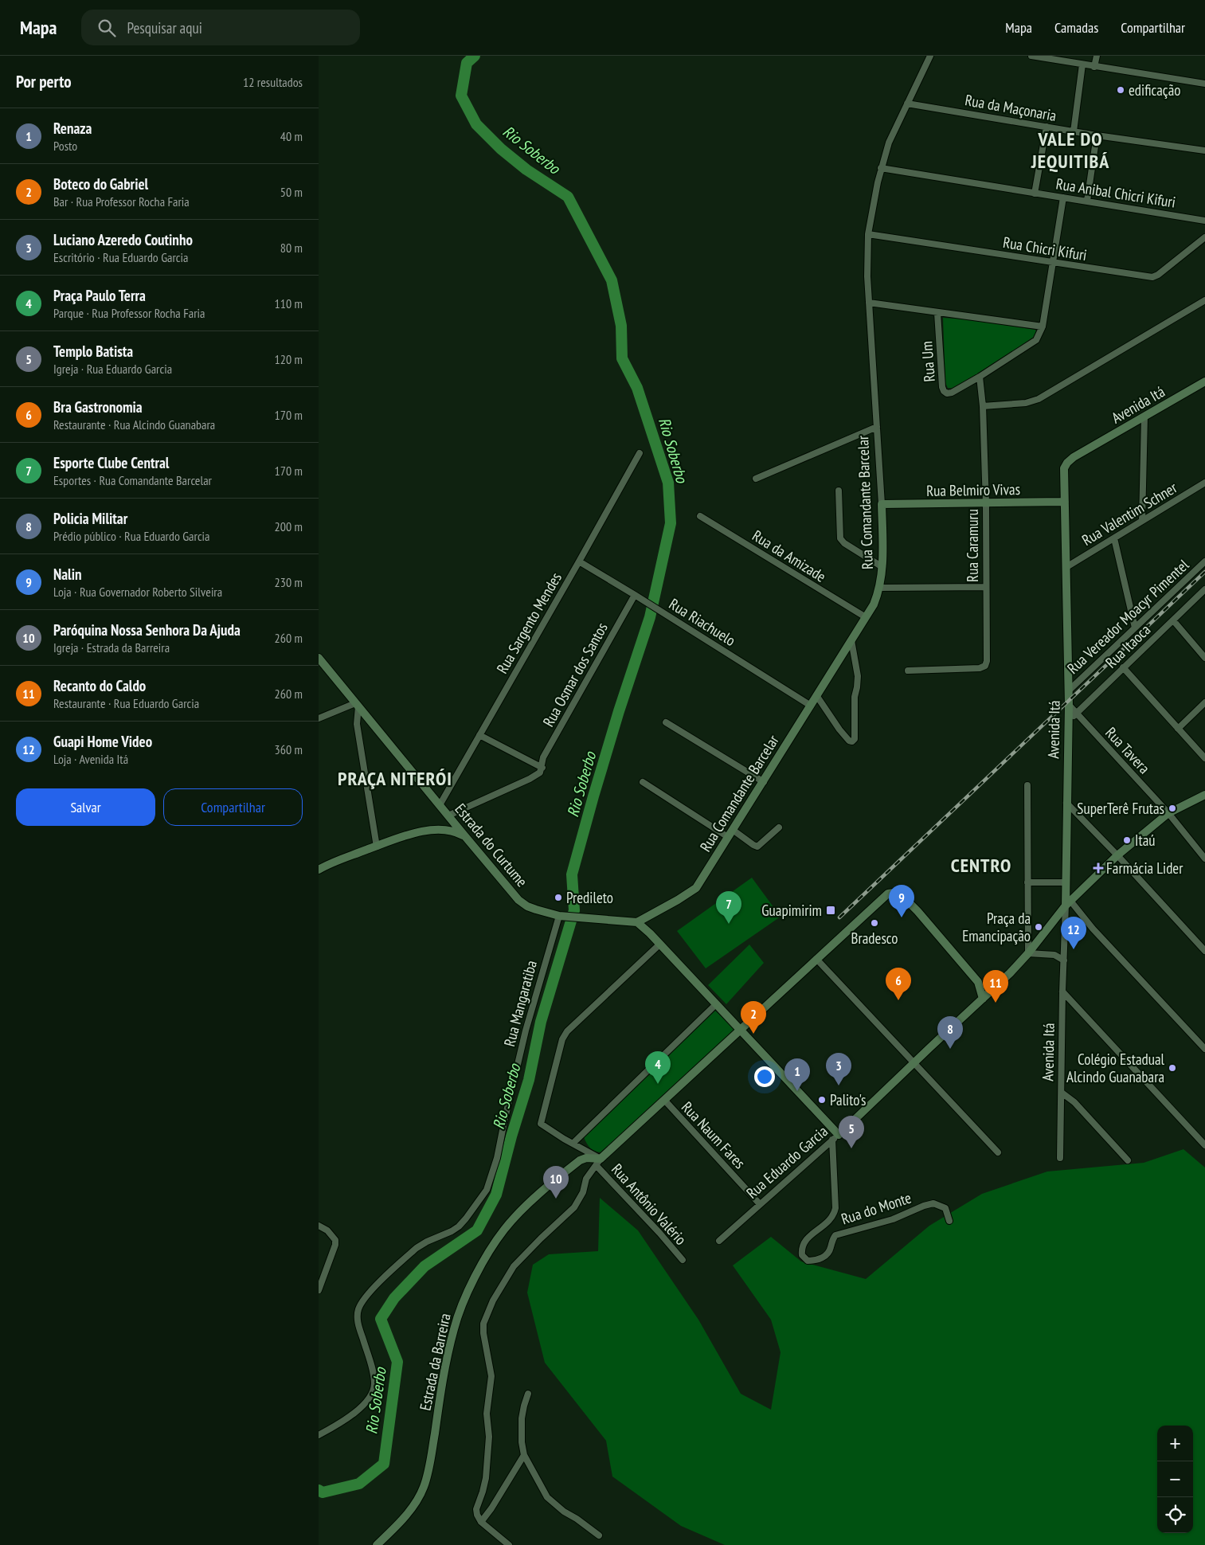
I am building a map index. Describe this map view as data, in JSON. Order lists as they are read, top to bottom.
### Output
{
  "streets": {
    "main road": [
      "Avenida Itá",
      "Rua Belmiro Vivas",
      "Rua Comandante Barcelar",
      "Estrada do Curtume",
      "Rua Eduardo Garcia",
      "Estrada da Barreira"
    ],
    "street": [
      "Rua da Maçonaria",
      "Rua Anibal Chicri Kifuri",
      "Rua Chicri Kifuri",
      "Rua Um",
      "Rua Valentim Schner",
      "Rua Caramuru",
      "Rua da Amizade",
      "Rua Vereador Moacyr Pimentel",
      "Rua Riachuelo",
      "Rua Sargento Mendes",
      "Rua Itaoca",
      "Rua Osmar dos Santos",
      "Rua Tavera",
      "Rua Mangaratiba",
      "Rua Naum Fares",
      "Rua Antônio Valério",
      "Rua do Monte"
    ]
  },
  "crossings": [
    ["Rua da Maçonaria", "Rua Comandante Barcelar"],
    ["Rua Anibal Chicri Kifuri", "Rua Comandante Barcelar"],
    ["Rua Chicri Kifuri", "Rua Comandante Barcelar"],
    ["Rua Um", "Rua Caramuru"],
    ["Avenida Itá", "Rua Belmiro Vivas"],
    ["Avenida Itá", "Rua Valentim Schner"],
    ["Avenida Itá", "Rua Vereador Moacyr Pimentel"],
    ["Avenida Itá", "Rua Itaoca"],
    ["Avenida Itá", "Rua Tavera"],
    ["Avenida Itá", "Rua Eduardo Garcia"],
    ["Rua Belmiro Vivas", "Rua Comandante Barcelar"],
    ["Rua Belmiro Vivas", "Rua Caramuru"],
    ["Rua Comandante Barcelar", "Rua da Amizade"],
    ["Rua Comandante Barcelar", "Rua Riachuelo"],
    ["Rua Comandante Barcelar", "Estrada do Curtume"],
    ["Rua Riachuelo", "Rua Sargento Mendes"],
    ["Rua Riachuelo", "Rua Osmar dos Santos"],
    ["Rua Sargento Mendes", "Estrada do Curtume"],
    ["Rua Itaoca", "Rua Tavera"],
    ["Rua Tavera", "Rua Eduardo Garcia"],
    ["Estrada do Curtume", "Rua Mangaratiba"],
    ["Rua Naum Fares", "Rua Eduardo Garcia"],
    ["Rua Eduardo Garcia", "Rua do Monte"]
  ],
  "districts": ["VALE DO JEQUITIBÁ", "PRAÇA NITERÓI", "CENTRO"],
  "water": ["Rio Soberbo"],
  "places": {
    "other": [
      "edificação",
      "SuperTerê Frutas",
      "Itaú",
      "Predileto",
      "Bradesco",
      "Praça da Emancipação",
      "Colégio Estadual Alcindo Guanabara",
      "Palito's"
    ],
    "health": ["Farmácia Lider"],
    "transit": ["Guapimirim"]
  },
  "page": {
    "header": "Mapa",
    "search": "Pesquisar aqui",
    "nav": ["Mapa", "Camadas", "Compartilhar"],
    "heading": ["Por perto", "12 resultados"],
    "list": [
      {
        "mark": "1",
        "name": "Renaza",
        "note": "Posto",
        "value": "40 m"
      },
      {
        "mark": "2",
        "name": "Boteco do Gabriel",
        "note": "Bar · Rua Professor Rocha Faria",
        "value": "50 m"
      },
      {
        "mark": "3",
        "name": "Luciano Azeredo Coutinho",
        "note": "Escritório · Rua Eduardo Garcia",
        "value": "80 m"
      },
      {
        "mark": "4",
        "name": "Praça Paulo Terra",
        "note": "Parque · Rua Professor Rocha Faria",
        "value": "110 m"
      },
      {
        "mark": "5",
        "name": "Templo Batista",
        "note": "Igreja · Rua Eduardo Garcia",
        "value": "120 m"
      },
      {
        "mark": "6",
        "name": "Bra Gastronomia",
        "note": "Restaurante · Rua Alcindo Guanabara",
        "value": "170 m"
      },
      {
        "mark": "7",
        "name": "Esporte Clube Central",
        "note": "Esportes · Rua Comandante Barcelar",
        "value": "170 m"
      },
      {
        "mark": "8",
        "name": "Policia Militar",
        "note": "Prédio público · Rua Eduardo Garcia",
        "value": "200 m"
      },
      {
        "mark": "9",
        "name": "Nalin",
        "note": "Loja · Rua Governador Roberto Silveira",
        "value": "230 m"
      },
      {
        "mark": "10",
        "name": "Paróquina Nossa Senhora Da Ajuda",
        "note": "Igreja · Estrada da Barreira",
        "value": "260 m"
      },
      {
        "mark": "11",
        "name": "Recanto do Caldo",
        "note": "Restaurante · Rua Eduardo Garcia",
        "value": "260 m"
      },
      {
        "mark": "12",
        "name": "Guapi Home Video",
        "note": "Loja · Avenida Itá",
        "value": "360 m"
      }
    ],
    "buttons": ["Salvar", "Compartilhar"],
    "pins": [
      "9",
      "7",
      "12",
      "6",
      "11",
      "2",
      "8",
      "4",
      "3",
      "1",
      "5",
      "10"
    ],
    "map_buttons": ["+", "−"]
  }
}
